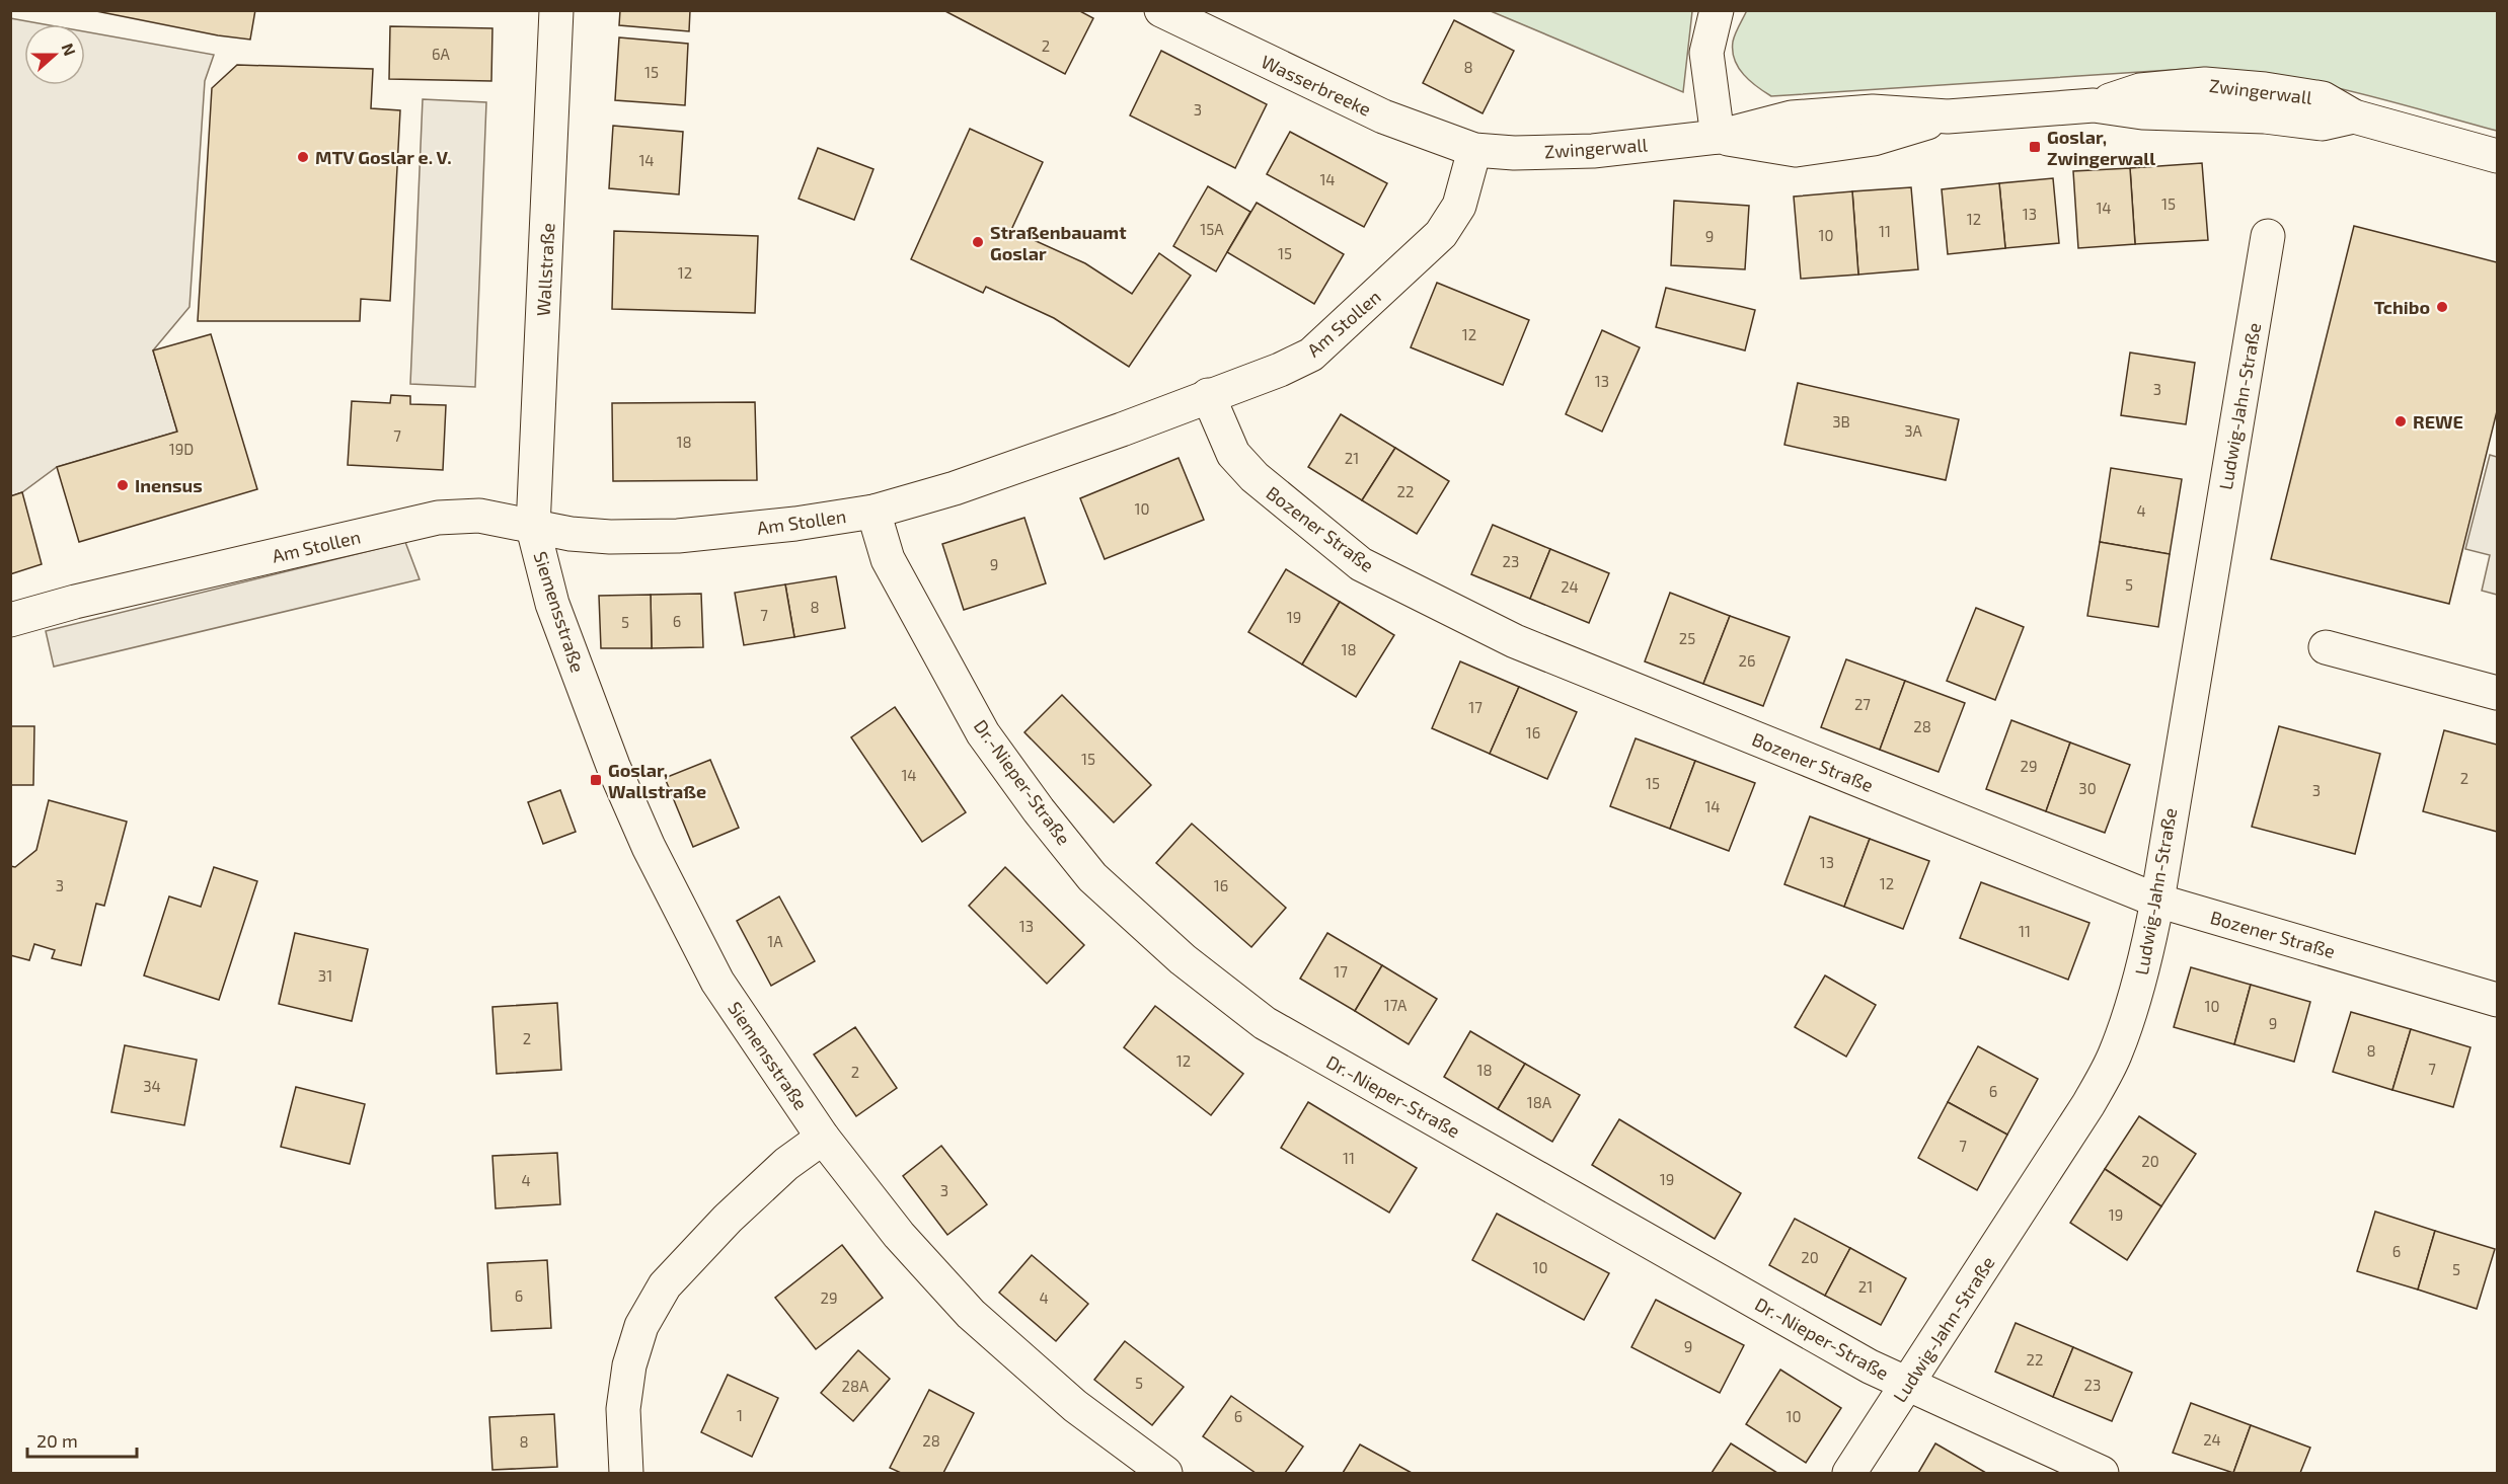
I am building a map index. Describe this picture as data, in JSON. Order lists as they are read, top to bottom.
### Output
{
  "streets": {
    "street": [
      "Wasserbreeke",
      "Zwingerwall",
      "Wallstraße",
      "Am Stollen",
      "Ludwig-Jahn-Straße",
      "Bozener Straße",
      "Siemensstraße",
      "Dr.-Nieper-Straße"
    ]
  },
  "crossings": [
    ["Wasserbreeke", "Zwingerwall"],
    ["Wasserbreeke", "Am Stollen"],
    ["Zwingerwall", "Am Stollen"],
    ["Wallstraße", "Am Stollen"],
    ["Wallstraße", "Siemensstraße"],
    ["Am Stollen", "Bozener Straße"],
    ["Am Stollen", "Siemensstraße"],
    ["Am Stollen", "Dr.-Nieper-Straße"],
    ["Ludwig-Jahn-Straße", "Bozener Straße"],
    ["Ludwig-Jahn-Straße", "Dr.-Nieper-Straße"]
  ],
  "places": {
    "transit": ["Goslar, Zwingerwall", "Goslar, Wallstraße"],
    "other": [
      "MTV Goslar e. V.",
      "Straßenbauamt Goslar",
      "Tchibo",
      "REWE",
      "Inensus"
    ]
  },
  "house_numbers": [
    "2",
    "6A",
    "8",
    "15",
    "3",
    "14",
    "14",
    "15",
    "14",
    "13",
    "12",
    "15A",
    "11",
    "10",
    "9",
    "15",
    "12",
    "12",
    "13",
    "3",
    "3B",
    "3A",
    "7",
    "18",
    "19D",
    "21",
    "22",
    "10",
    "4",
    "23",
    "9",
    "5",
    "24",
    "8",
    "7",
    "19",
    "6",
    "5",
    "25",
    "18",
    "26",
    "27",
    "17",
    "28",
    "16",
    "15",
    "29",
    "14",
    "2",
    "15",
    "30",
    "3",
    "14",
    "13",
    "12",
    "3",
    "16",
    "13",
    "11",
    "1A",
    "17",
    "31",
    "17A",
    "10",
    "9",
    "2",
    "8",
    "12",
    "7",
    "18",
    "2",
    "34",
    "6",
    "18A",
    "7",
    "11",
    "20",
    "19",
    "4",
    "3",
    "19",
    "6",
    "20",
    "10",
    "5",
    "21",
    "6",
    "29",
    "4",
    "9",
    "22",
    "5",
    "23",
    "28A",
    "1",
    "6",
    "10",
    "24",
    "28",
    "8"
  ],
  "scale_bar": "20 m",
  "north": "right"
}
